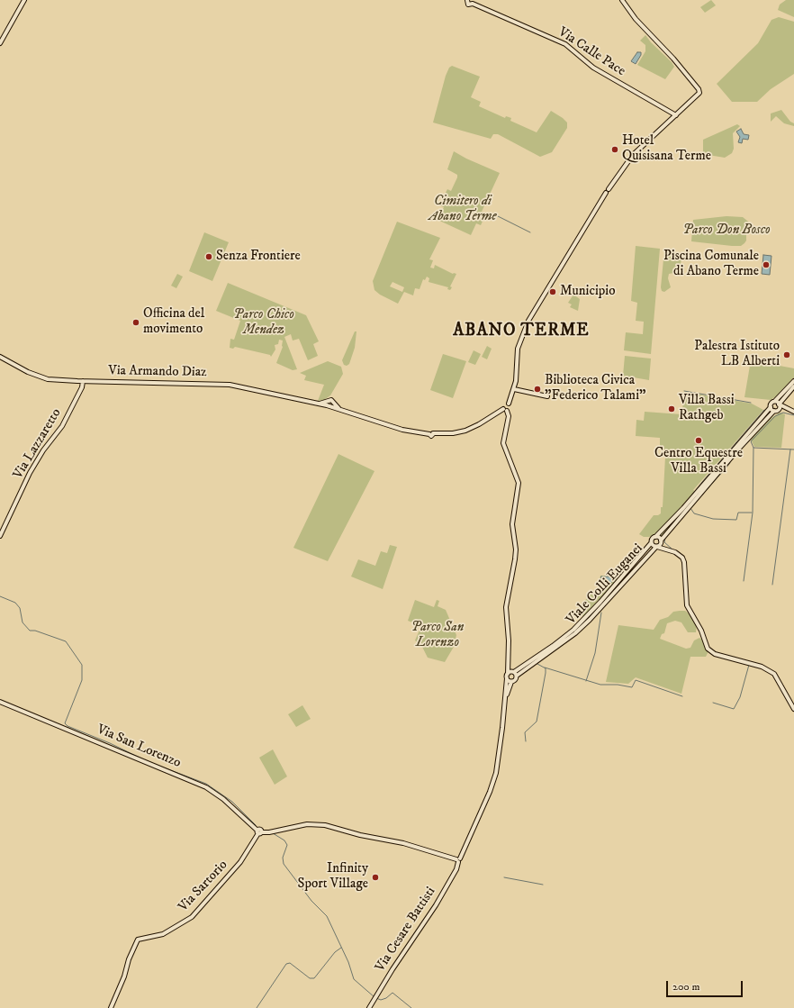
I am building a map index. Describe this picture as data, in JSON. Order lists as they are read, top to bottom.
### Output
{
  "streets": {
    "street": [
      "Via Calle Pace",
      "Via Armando Diaz",
      "Via Lazzaretto",
      "Viale Colli Euganei",
      "Via San Lorenzo",
      "Via Sartorio",
      "Via Cesare Battisti"
    ]
  },
  "crossings": [
    ["Via Calle Pace", "Via Cesare Battisti"],
    ["Via Armando Diaz", "Via Lazzaretto"],
    ["Via Armando Diaz", "Via Cesare Battisti"],
    ["Viale Colli Euganei", "Via Cesare Battisti"],
    ["Via San Lorenzo", "Via Sartorio"]
  ],
  "districts": ["ABANO TERME"],
  "parks": [
    "Cimitero di Abano Terme",
    "Parco Don Bosco",
    "Parco Chico Mendez",
    "Parco San Lorenzo"
  ],
  "places": [
    "Hotel Quisisana Terme",
    "Senza Frontiere",
    "Piscina Comunale di Abano Terme",
    "Municipio",
    "Officina del movimento",
    "Palestra Istituto LB Alberti",
    "Biblioteca Civica \"Federico Talami\"",
    "Villa Bassi Rathgeb",
    "Centro Equestre Villa Bassi",
    "Infinity Sport Village"
  ],
  "scale_bar": "200 m"
}
